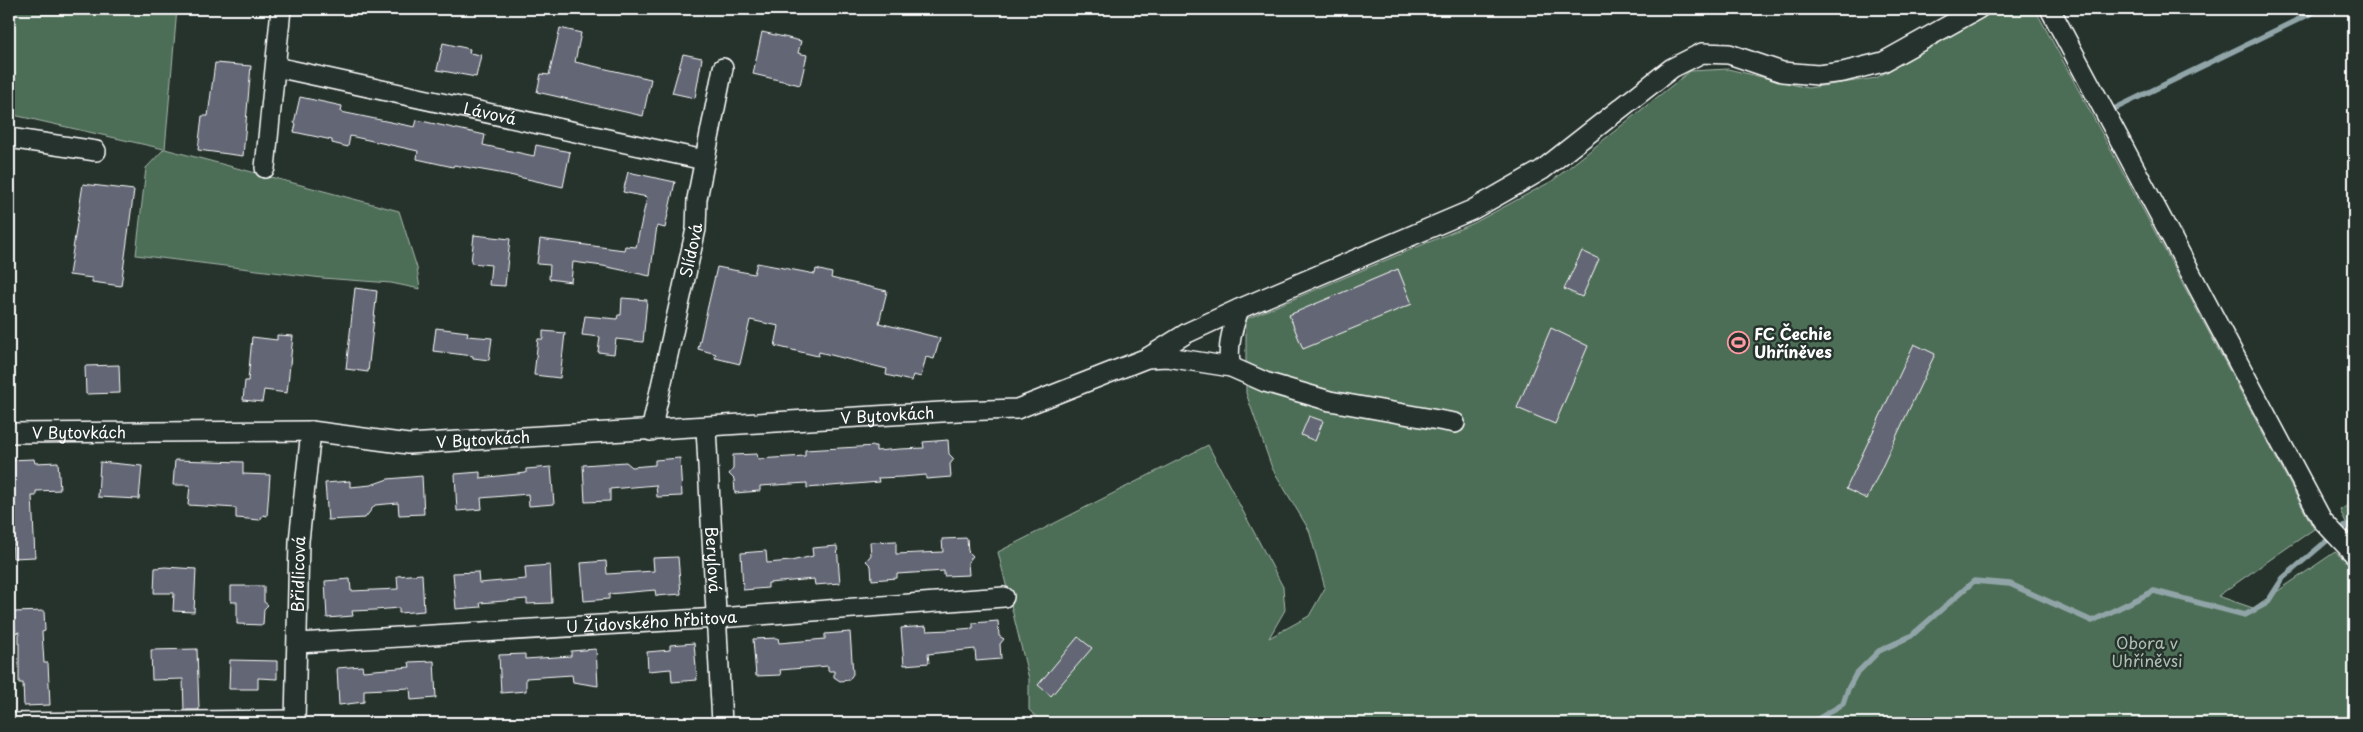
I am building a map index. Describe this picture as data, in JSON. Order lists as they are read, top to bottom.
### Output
{
  "streets": {
    "street": [
      "Lávová",
      "Slídová",
      "V Bytovkách",
      "Berylová",
      "Břidlicová",
      "U Židovského hřbitova"
    ]
  },
  "crossings": [
    ["Lávová", "Slídová"],
    ["Slídová", "V Bytovkách"],
    ["V Bytovkách", "Berylová"],
    ["V Bytovkách", "Břidlicová"],
    ["Berylová", "U Židovského hřbitova"],
    ["Břidlicová", "U Židovského hřbitova"]
  ],
  "parks": ["Obora v Uhříněvsi"],
  "places": {
    "sports": ["FC Čechie Uhříněves"]
  }
}
